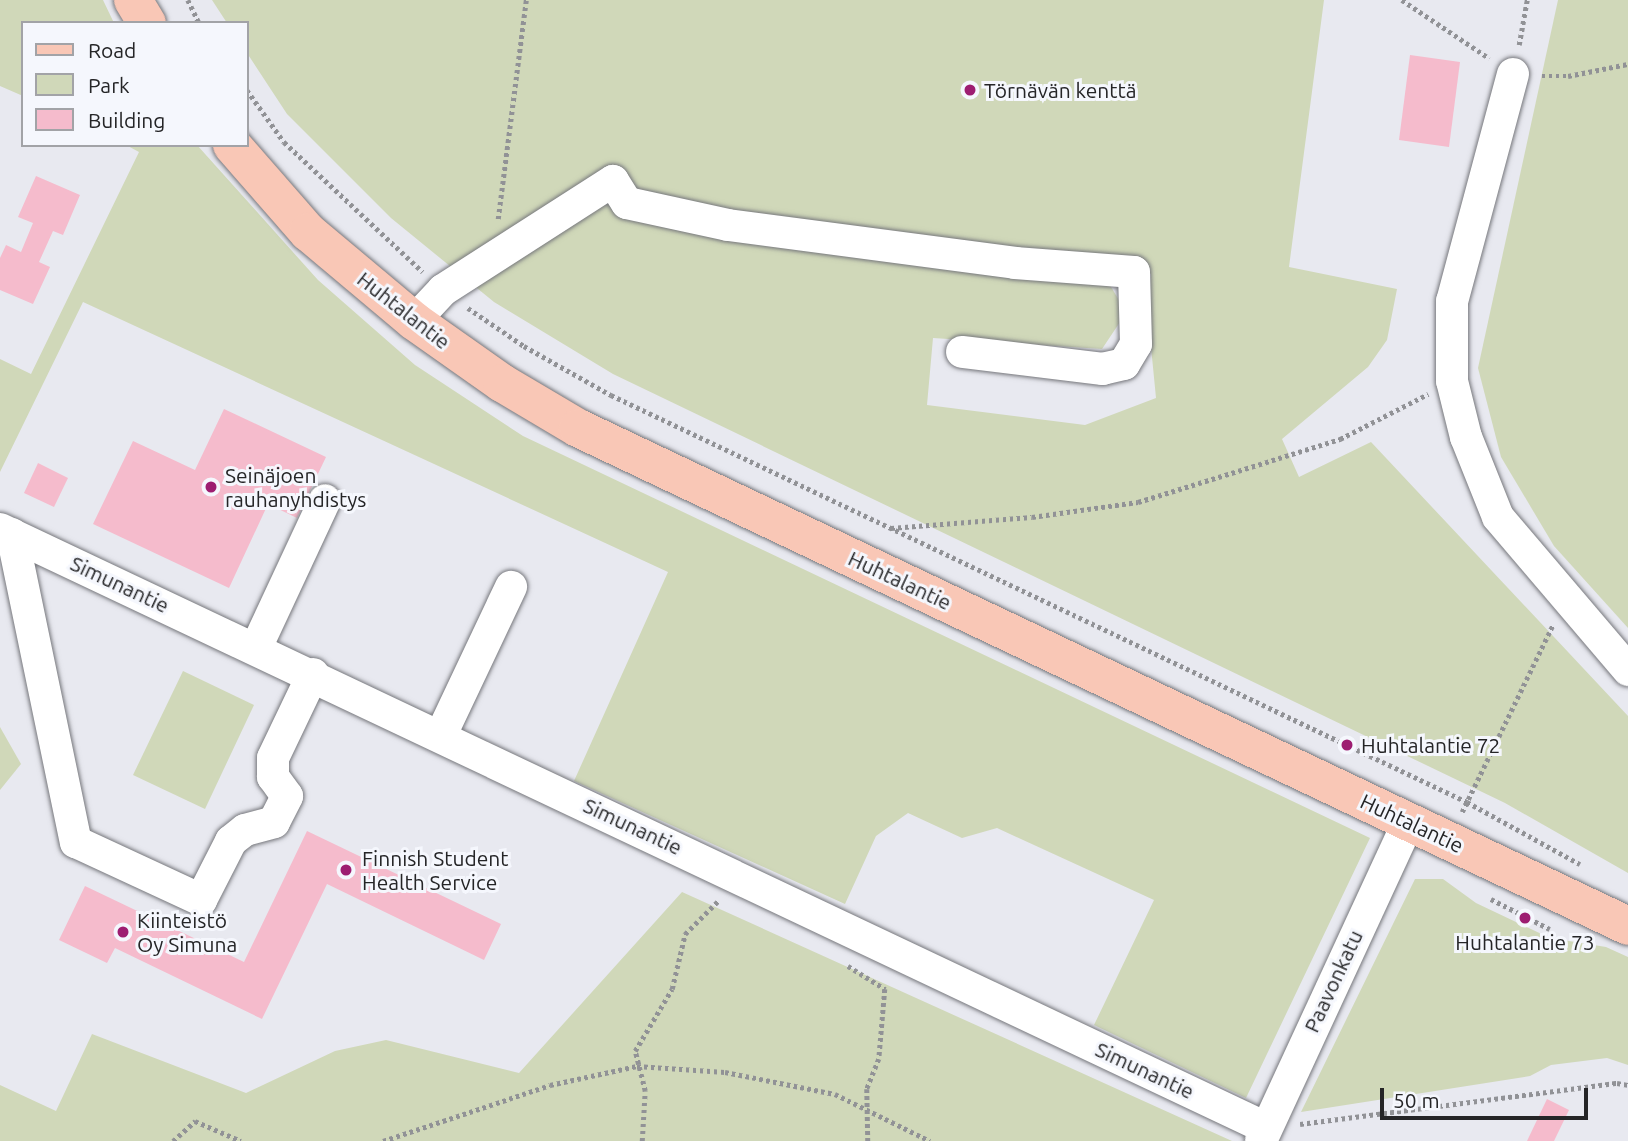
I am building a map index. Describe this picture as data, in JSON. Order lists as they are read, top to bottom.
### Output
{
  "streets": {
    "main road": ["Huhtalantie"],
    "street": ["Simunantie", "Paavonkatu"]
  },
  "crossings": [
    ["Huhtalantie", "Paavonkatu"],
    ["Simunantie", "Paavonkatu"]
  ],
  "places": [
    "Törnävän kenttä",
    "Seinäjoen rauhanyhdistys",
    "Huhtalantie 72",
    "Finnish Student Health Service",
    "Huhtalantie 73",
    "Kiinteistö Oy Simuna"
  ],
  "legend": ["Road", "Park", "Building"],
  "scale_bar": "50 m"
}
